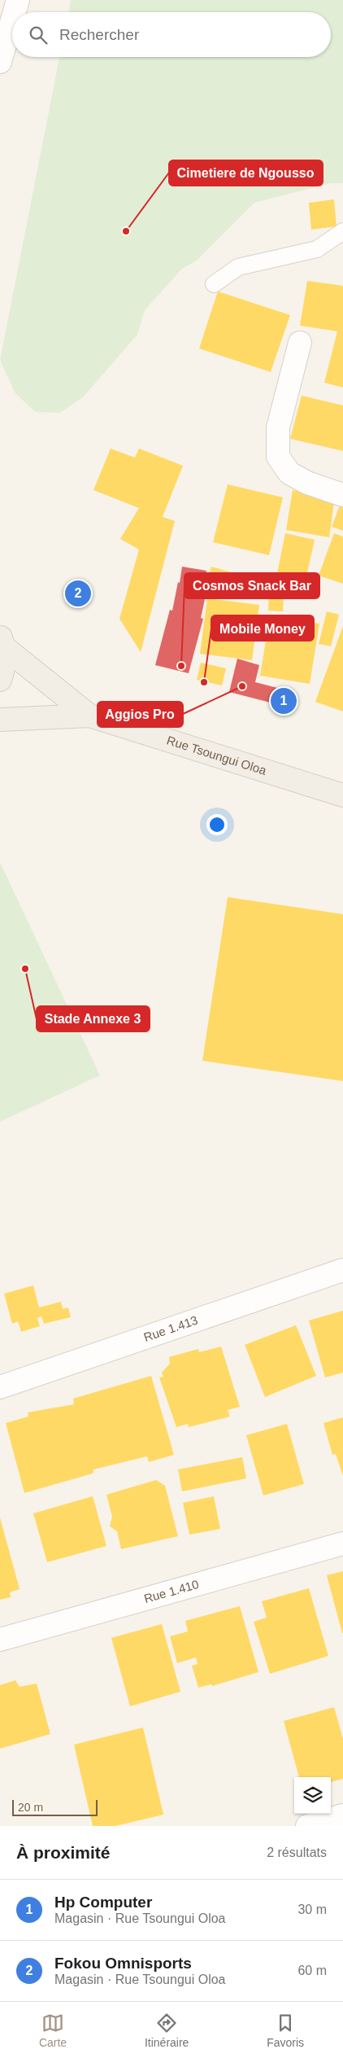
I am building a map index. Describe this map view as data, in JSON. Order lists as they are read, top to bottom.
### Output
{
  "streets": {
    "main road": ["Rue Tsoungui Oloa"],
    "street": ["Rue 1.413", "Rue 1.410"]
  },
  "places": [
    "Cimetiere de Ngousso",
    "Cosmos Snack Bar",
    "Mobile Money",
    "Aggios Pro",
    "Stade Annexe 3"
  ],
  "scale_bar": "20 m",
  "page": {
    "search": "Rechercher",
    "pins": ["2", "1"],
    "scale": "20 m",
    "heading": ["À proximité", "2 résultats"],
    "list": [
      {
        "mark": "1",
        "name": "Hp Computer",
        "note": "Magasin · Rue Tsoungui Oloa",
        "value": "30 m"
      },
      {
        "mark": "2",
        "name": "Fokou Omnisports",
        "note": "Magasin · Rue Tsoungui Oloa",
        "value": "60 m"
      }
    ],
    "nav": ["Carte", "Itinéraire", "Favoris"]
  }
}
